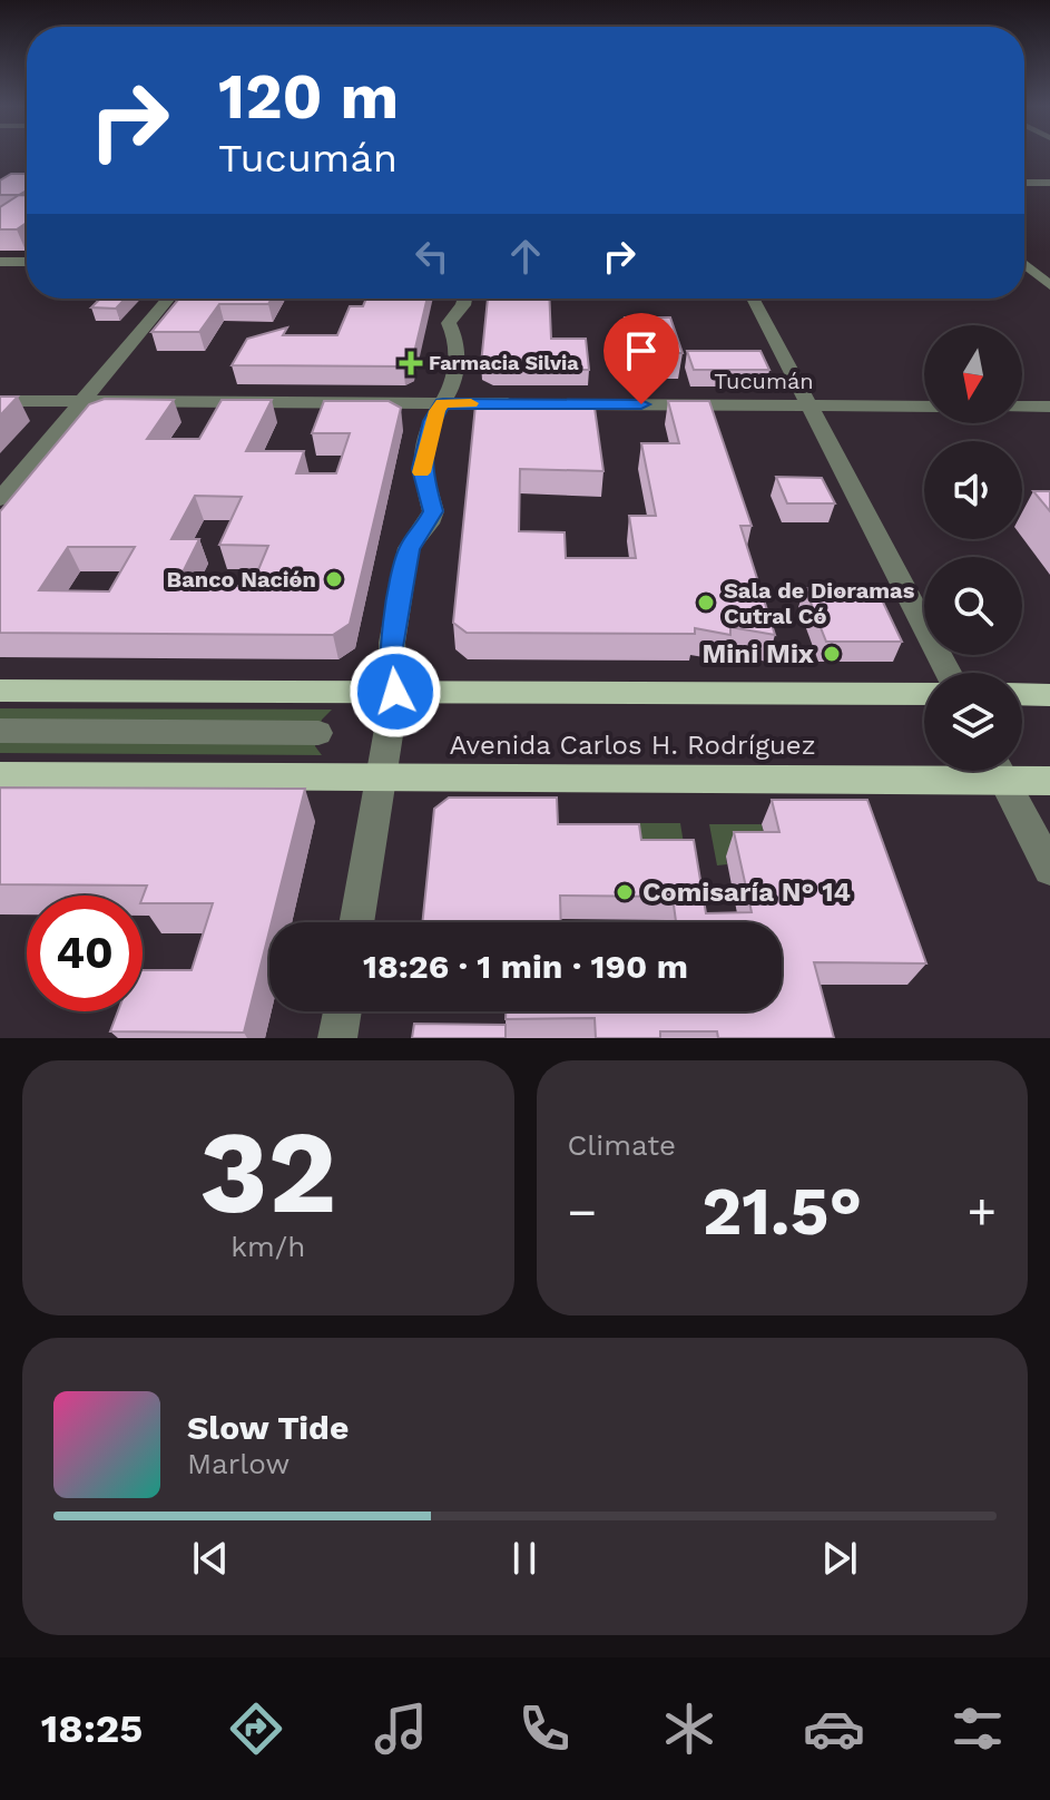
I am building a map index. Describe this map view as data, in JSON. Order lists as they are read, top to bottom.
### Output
{
  "streets": {
    "main road": ["Avenida Carlos H. Rodríguez"],
    "street": ["Tucumán"]
  },
  "places": {
    "health": ["Farmacia Silvia"],
    "other": [
      "Banco Nación",
      "Sala de Dioramas Cutral Có",
      "Mini Mix",
      "Comisaría N° 14"
    ]
  },
  "north": "bottom",
  "page": {
    "turn": ["120 m", "Tucumán"],
    "limit": "40",
    "trip": "18:26 · 1 min · 190 m",
    "tile": [
      ["32", "km/h"],
      "Climate"
    ],
    "heat": ["−", "21.5°", "+"],
    "song": ["Slow Tide", "Marlow"],
    "tabs": "18:25"
  }
}
